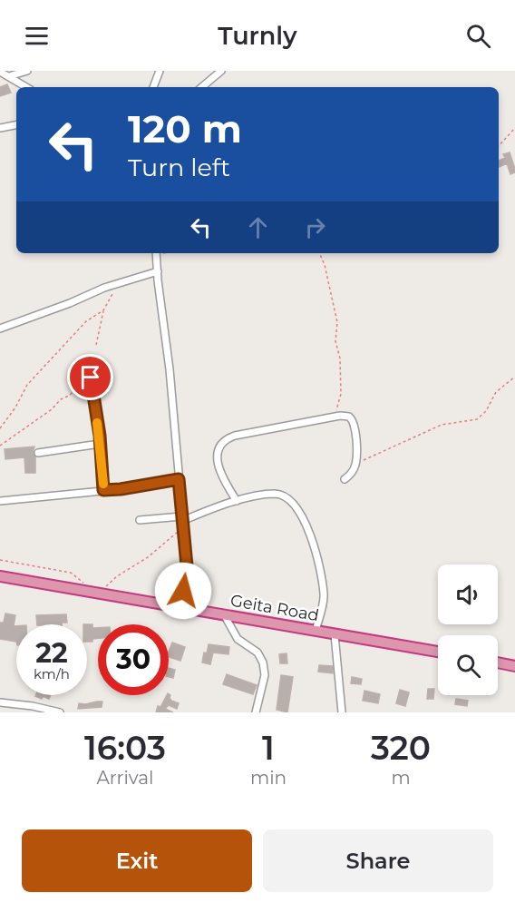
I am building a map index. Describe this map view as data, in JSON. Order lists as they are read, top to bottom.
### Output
{
  "streets": {
    "highway": ["Geita Road"]
  },
  "page": {
    "header": "Turnly",
    "turn": ["120 m", "Turn left"],
    "speed": "22 km/h",
    "limit": "30",
    "eta": [
      "16:03",
      "Arrival",
      "1",
      "min",
      "320",
      "m"
    ],
    "buttons": ["Exit", "Share"]
  }
}
